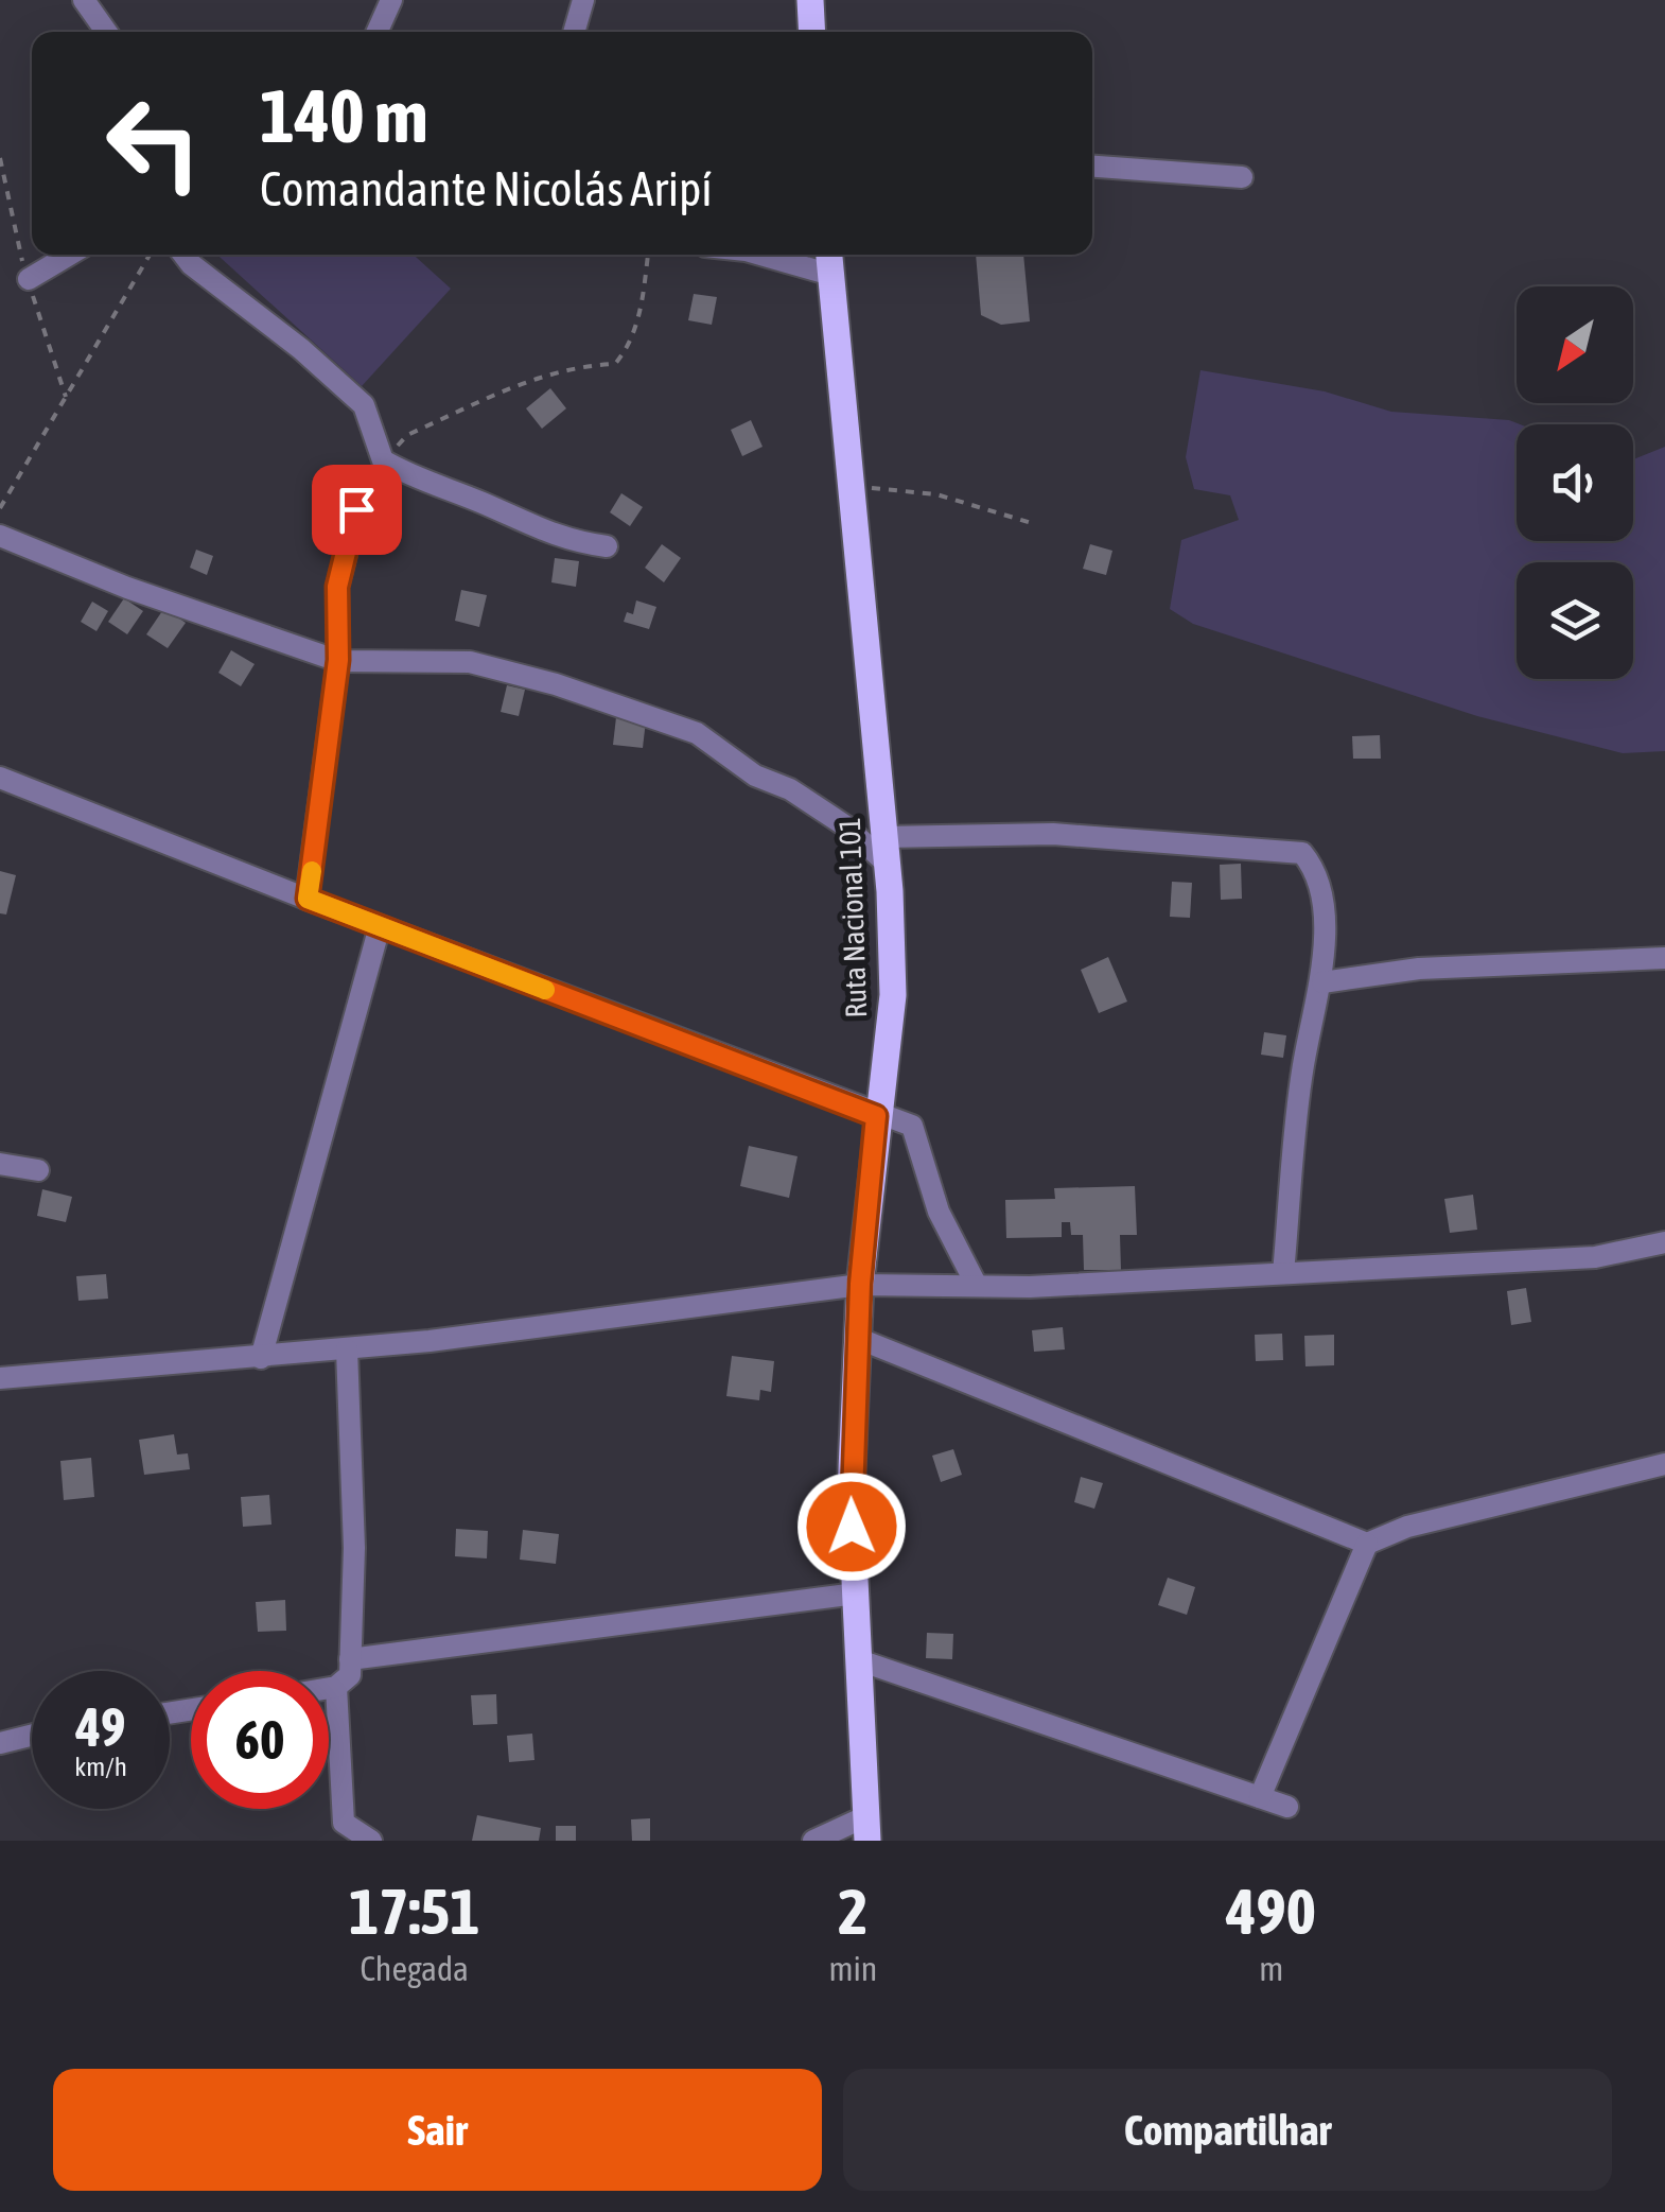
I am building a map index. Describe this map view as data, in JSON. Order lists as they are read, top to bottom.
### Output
{
  "streets": {
    "main road": ["Ruta Nacional 101"]
  },
  "north": "bottom left",
  "page": {
    "turn": ["140 m", "Comandante Nicolás Aripí"],
    "speed": "49 km/h",
    "limit": "60",
    "eta": [
      "17:51",
      "Chegada",
      "2",
      "min",
      "490",
      "m"
    ],
    "buttons": ["Sair", "Compartilhar"]
  }
}
